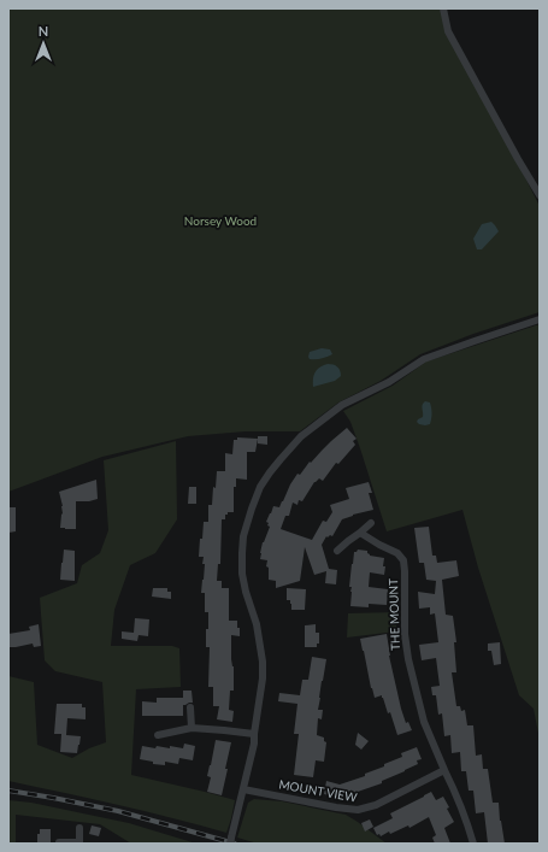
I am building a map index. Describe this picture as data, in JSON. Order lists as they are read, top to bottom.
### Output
{
  "streets": {
    "street": ["THE MOUNT", "MOUNT VIEW"]
  },
  "crossings": [
    ["THE MOUNT", "MOUNT VIEW"]
  ],
  "parks": ["Norsey Wood"],
  "north": "top"
}
